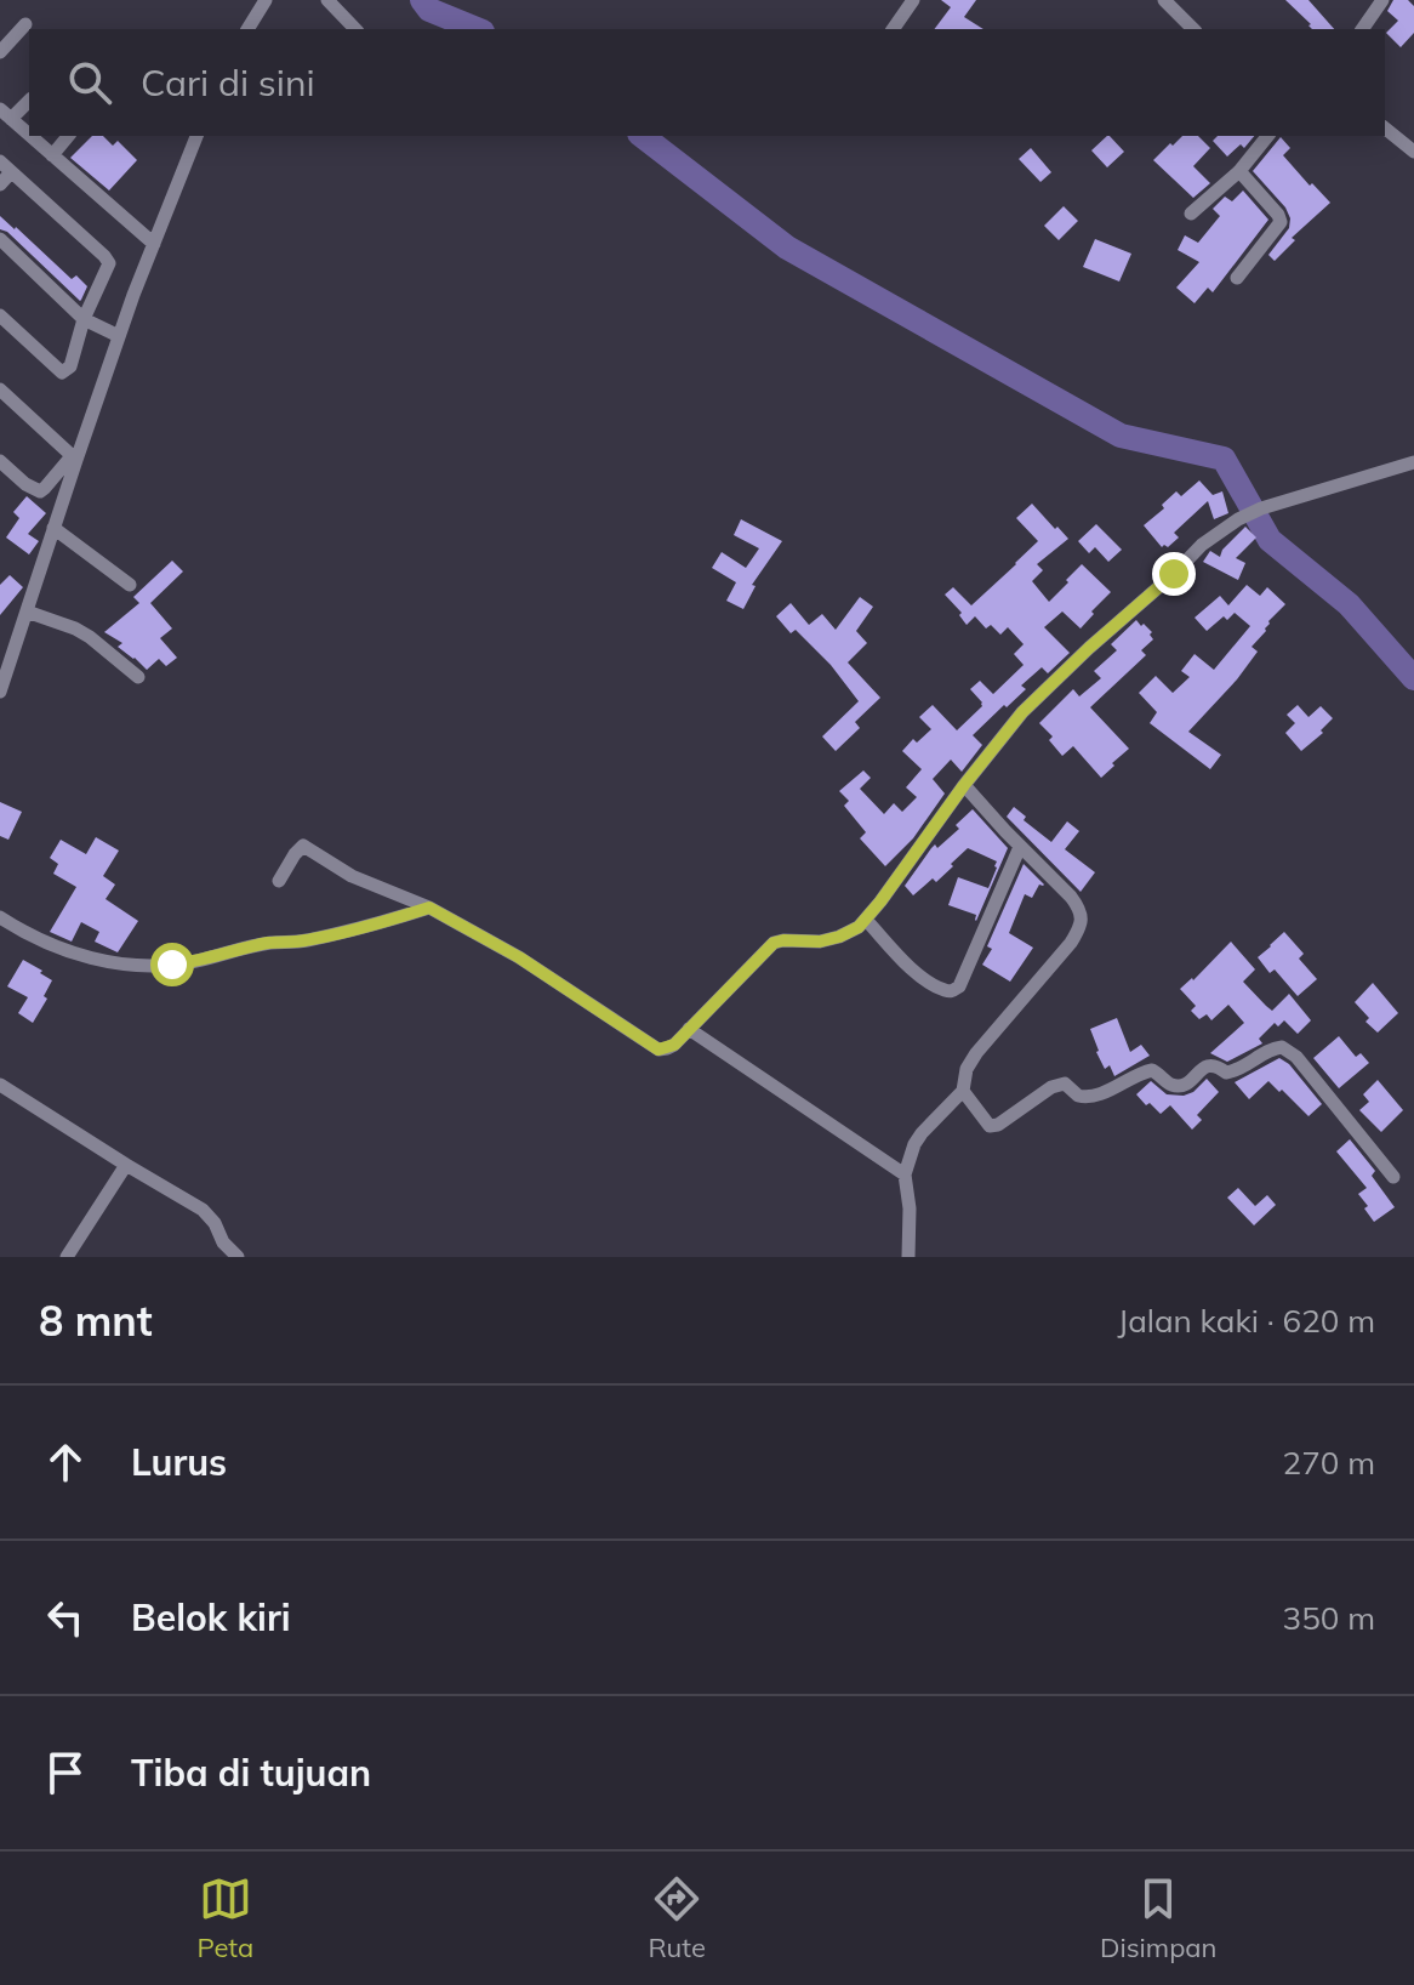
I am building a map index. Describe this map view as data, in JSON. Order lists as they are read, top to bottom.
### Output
{
  "page": {
    "search": "Cari di sini",
    "heading": ["8 mnt", "Jalan kaki · 620 m"],
    "list": [
      ["Lurus", "270 m"],
      ["Belok kiri", "350 m"],
      "Tiba di tujuan"
    ],
    "nav": ["Peta", "Rute", "Disimpan"]
  }
}
